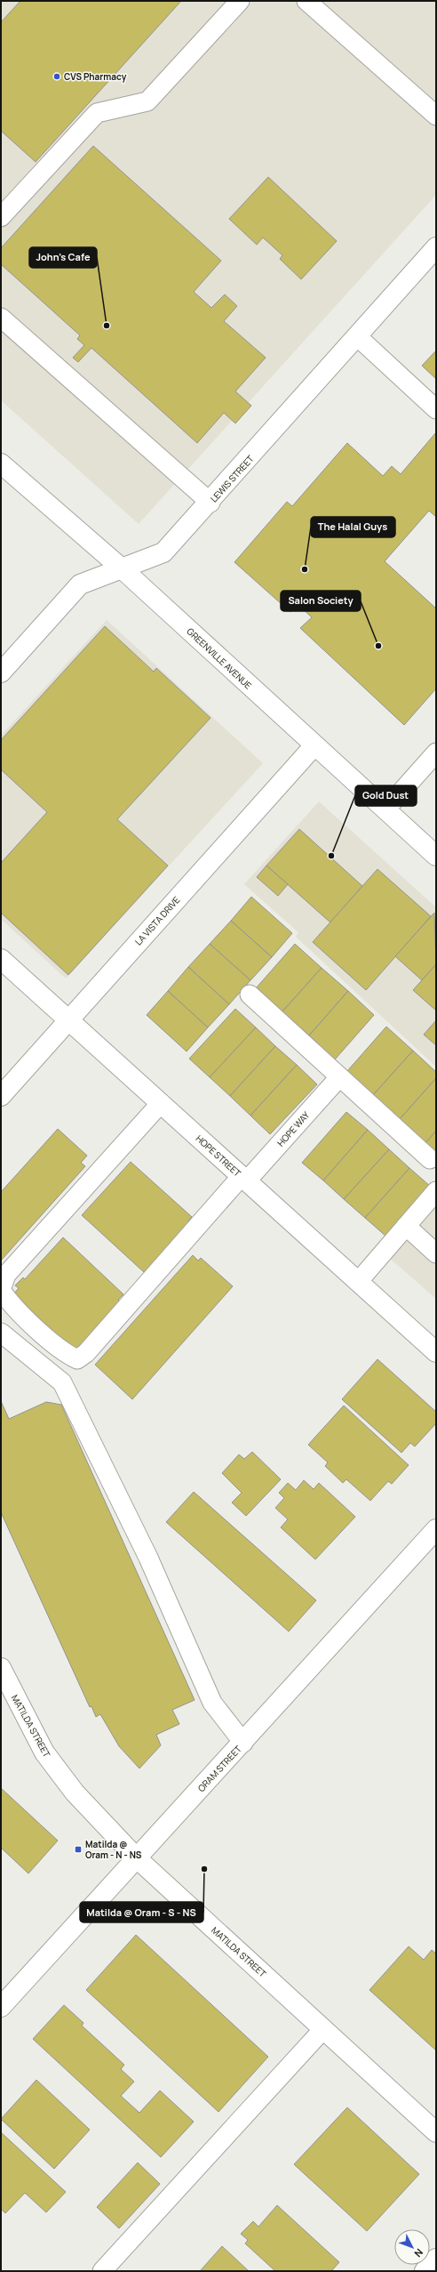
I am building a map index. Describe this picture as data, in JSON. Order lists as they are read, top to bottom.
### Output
{
  "streets": {
    "street": [
      "LEWIS STREET",
      "GREENVILLE AVENUE",
      "LA VISTA DRIVE",
      "HOPE STREET",
      "MATILDA STREET",
      "ORAM STREET"
    ],
    "lane": ["HOPE WAY"]
  },
  "crossings": [
    ["LEWIS STREET", "GREENVILLE AVENUE"],
    ["GREENVILLE AVENUE", "LA VISTA DRIVE"],
    ["LA VISTA DRIVE", "HOPE STREET"],
    ["HOPE WAY", "HOPE STREET"],
    ["MATILDA STREET", "ORAM STREET"]
  ],
  "places": {
    "other": [
      "CVS Pharmacy",
      "John's Cafe",
      "The Halal Guys",
      "Salon Society",
      "Gold Dust",
      "Matilda @ Oram - S - NS"
    ],
    "transit": ["Matilda @ Oram - N - NS"]
  },
  "north": "bottom right"
}
